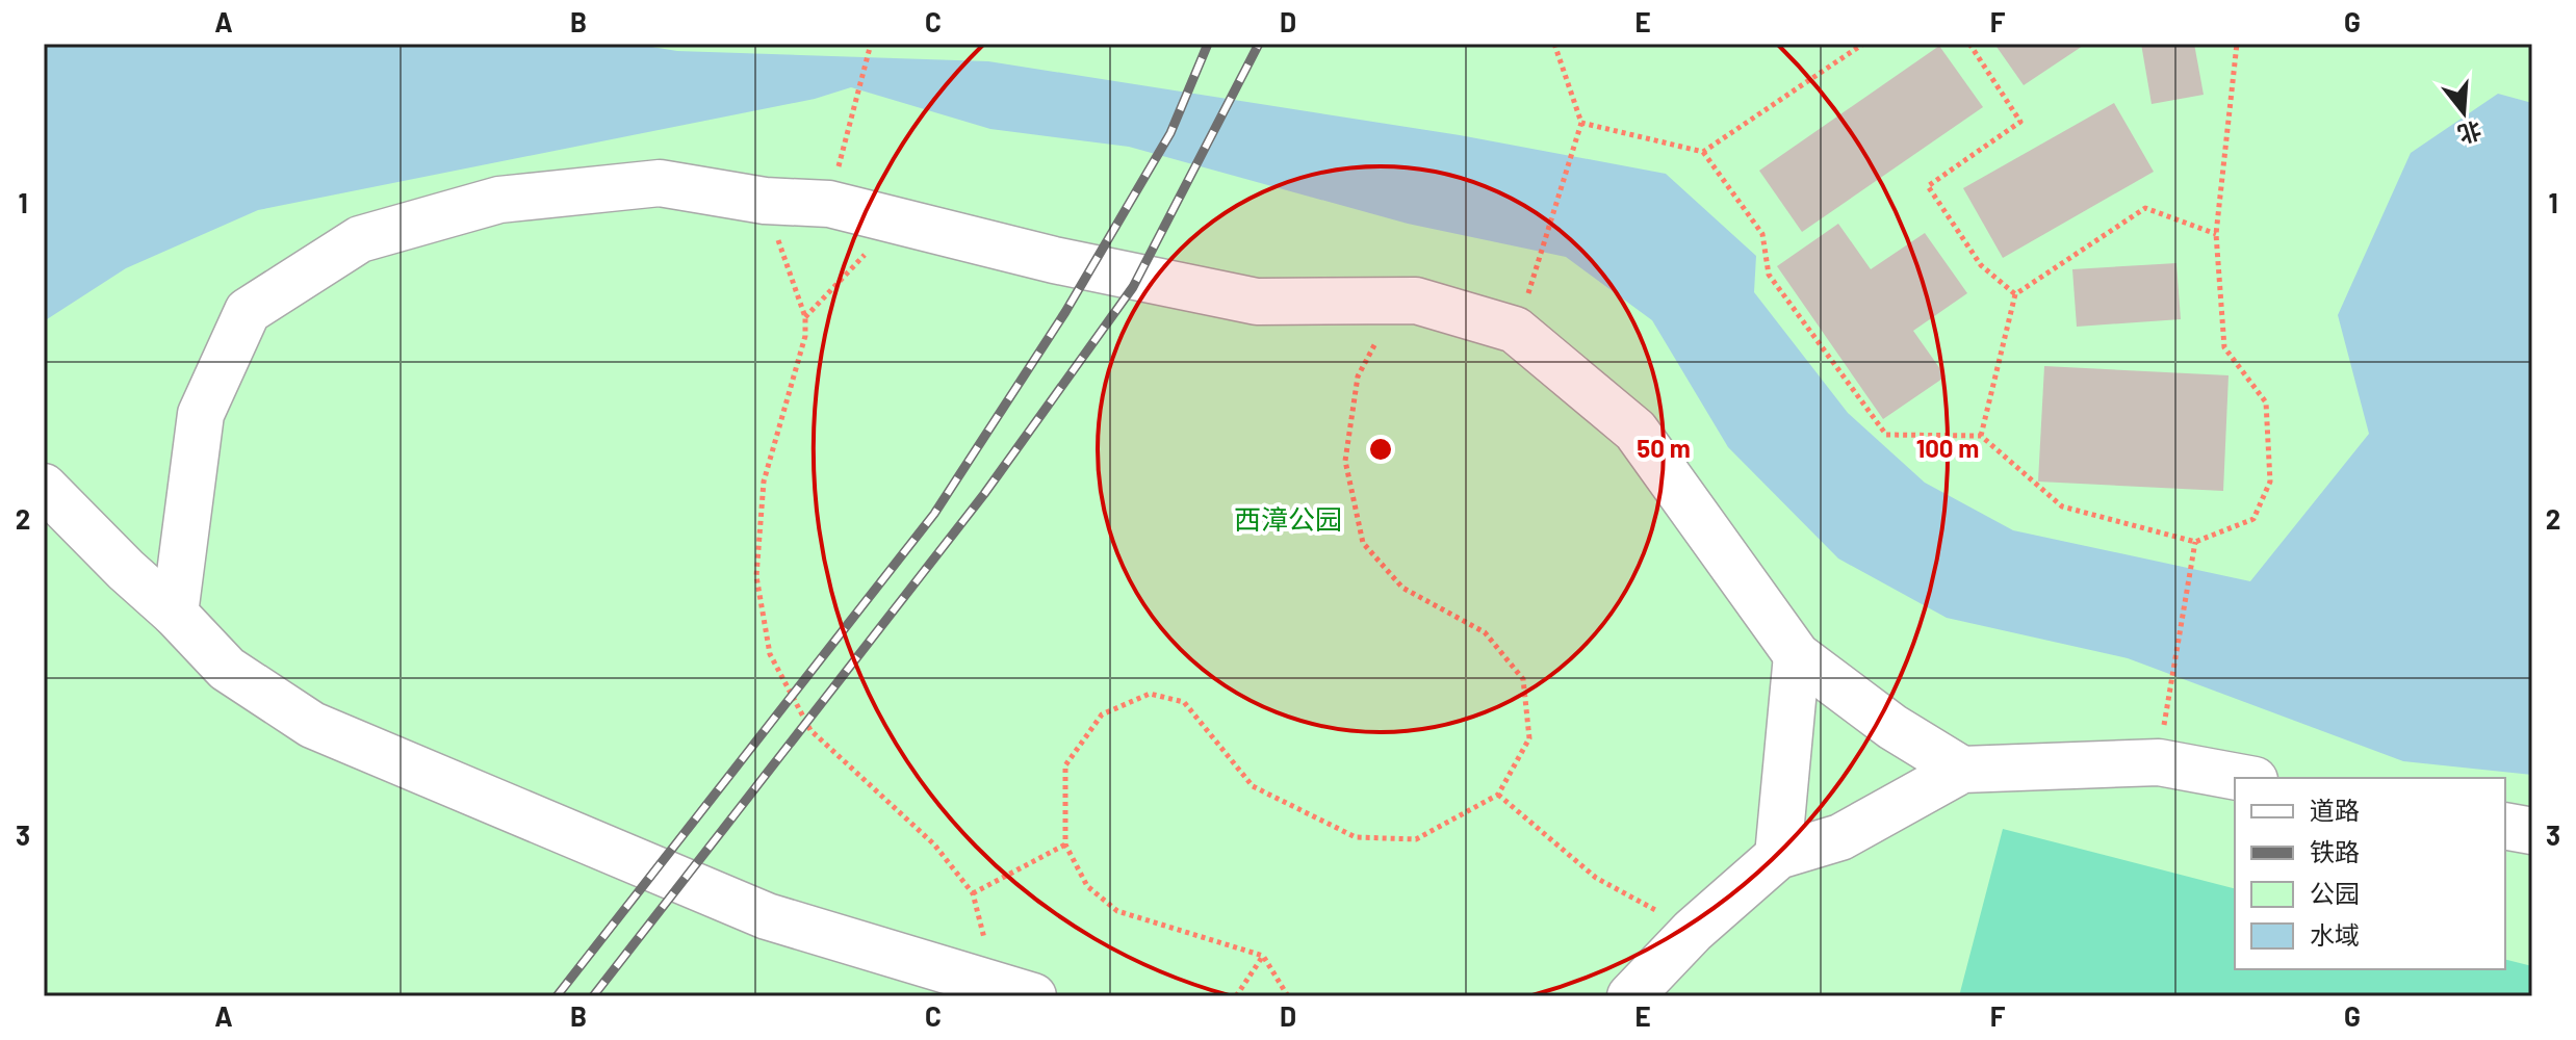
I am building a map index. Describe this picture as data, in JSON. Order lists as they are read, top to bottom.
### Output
{
  "parks": ["西漳公园"],
  "legend": [
    "道路",
    "铁路",
    "公园",
    "水域"
  ],
  "north": "bottom",
  "grid": {
    "columns": [
      "A",
      "B",
      "C",
      "D",
      "E",
      "F",
      "G"
    ],
    "rows": ["1", "2", "3"]
  },
  "rings": ["50 m", "100 m"]
}
